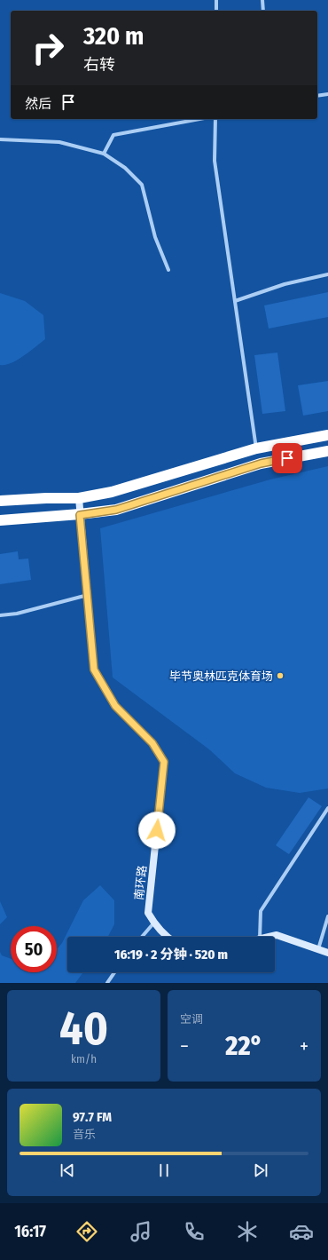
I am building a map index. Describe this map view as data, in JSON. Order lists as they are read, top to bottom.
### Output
{
  "streets": {
    "main road": ["南环路"]
  },
  "places": ["毕节奥林匹克体育场"],
  "page": {
    "turn": ["320 m", "右转"],
    "then": "然后",
    "limit": "50",
    "trip": "16:19 · 2 分钟 · 520 m",
    "tile": [
      ["40", "km/h"],
      "空调"
    ],
    "heat": ["−", "22°", "+"],
    "song": ["97.7 FM", "音乐"],
    "tabs": "16:17"
  }
}
